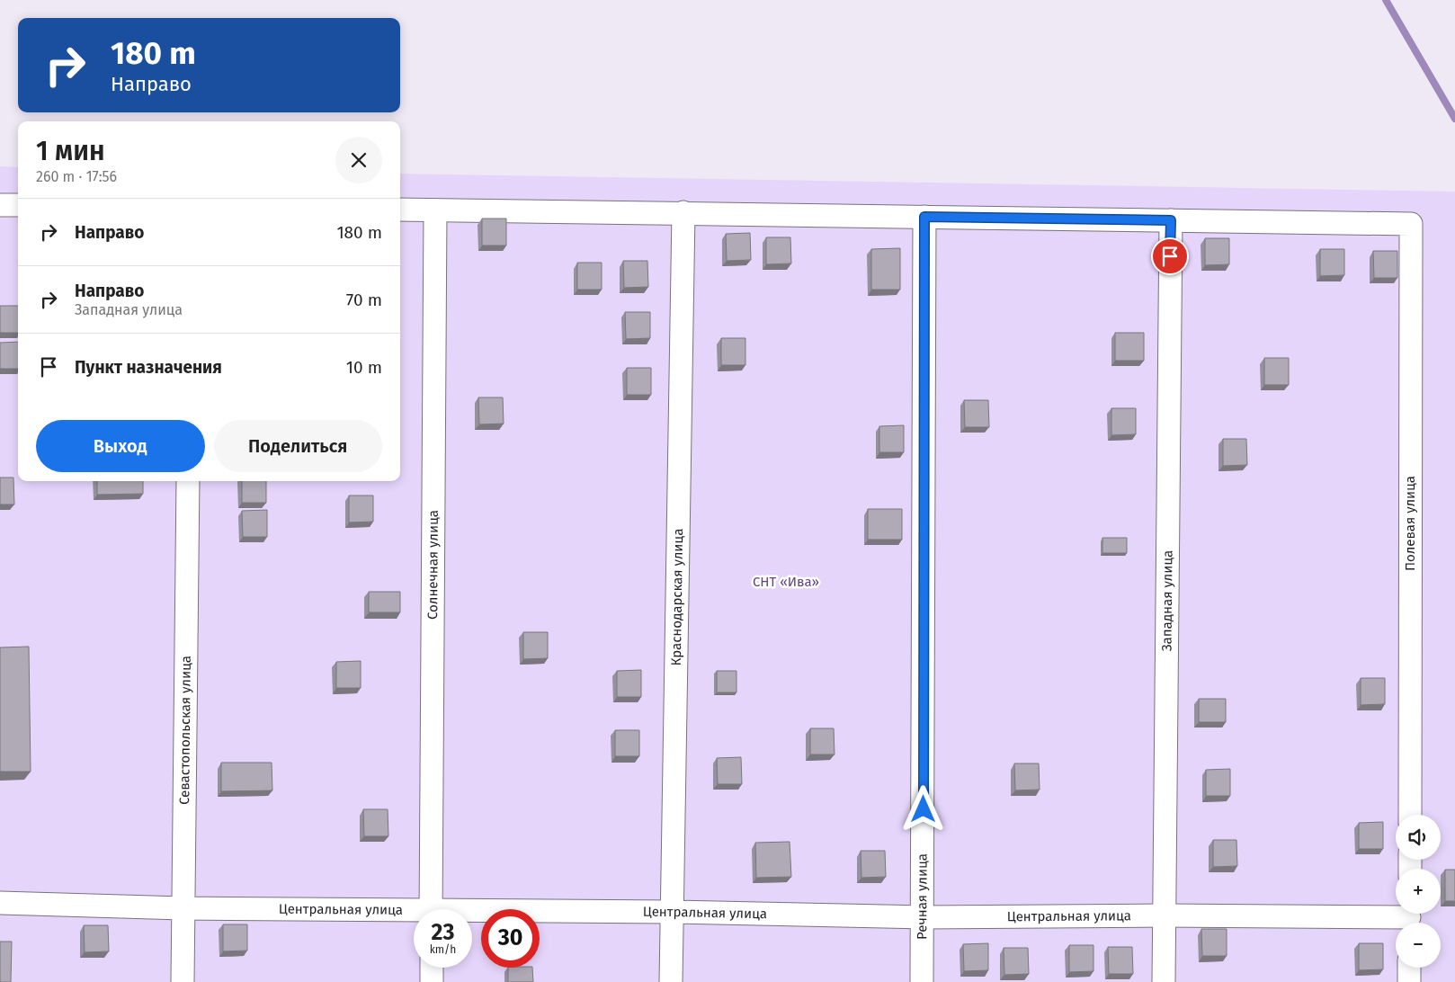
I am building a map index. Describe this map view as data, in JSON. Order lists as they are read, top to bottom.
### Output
{
  "streets": {
    "street": [
      "Полевая улица",
      "Солнечная улица",
      "Краснодарская улица",
      "Западная улица",
      "Севастопольская улица",
      "Речная улица",
      "Центральная улица"
    ]
  },
  "crossings": [
    ["Полевая улица", "Западная улица"],
    ["Краснодарская улица", "Центральная улица"],
    ["Западная улица", "Центральная улица"],
    ["Севастопольская улица", "Центральная улица"],
    ["Речная улица", "Центральная улица"]
  ],
  "parks": ["СНТ «Ива»"],
  "page": {
    "turn": ["180 m", "Направо"],
    "heading": ["1 мин", "260 m · 17:56"],
    "list": [
      {
        "name": "Направо",
        "value": "180 m"
      },
      {
        "name": "Направо",
        "note": "Западная улица",
        "value": "70 m"
      },
      {
        "name": "Пункт назначения",
        "value": "10 m"
      }
    ],
    "buttons": ["Выход", "Поделиться"],
    "map_buttons": ["+", "−"],
    "speed": "23 km/h",
    "limit": "30"
  }
}
